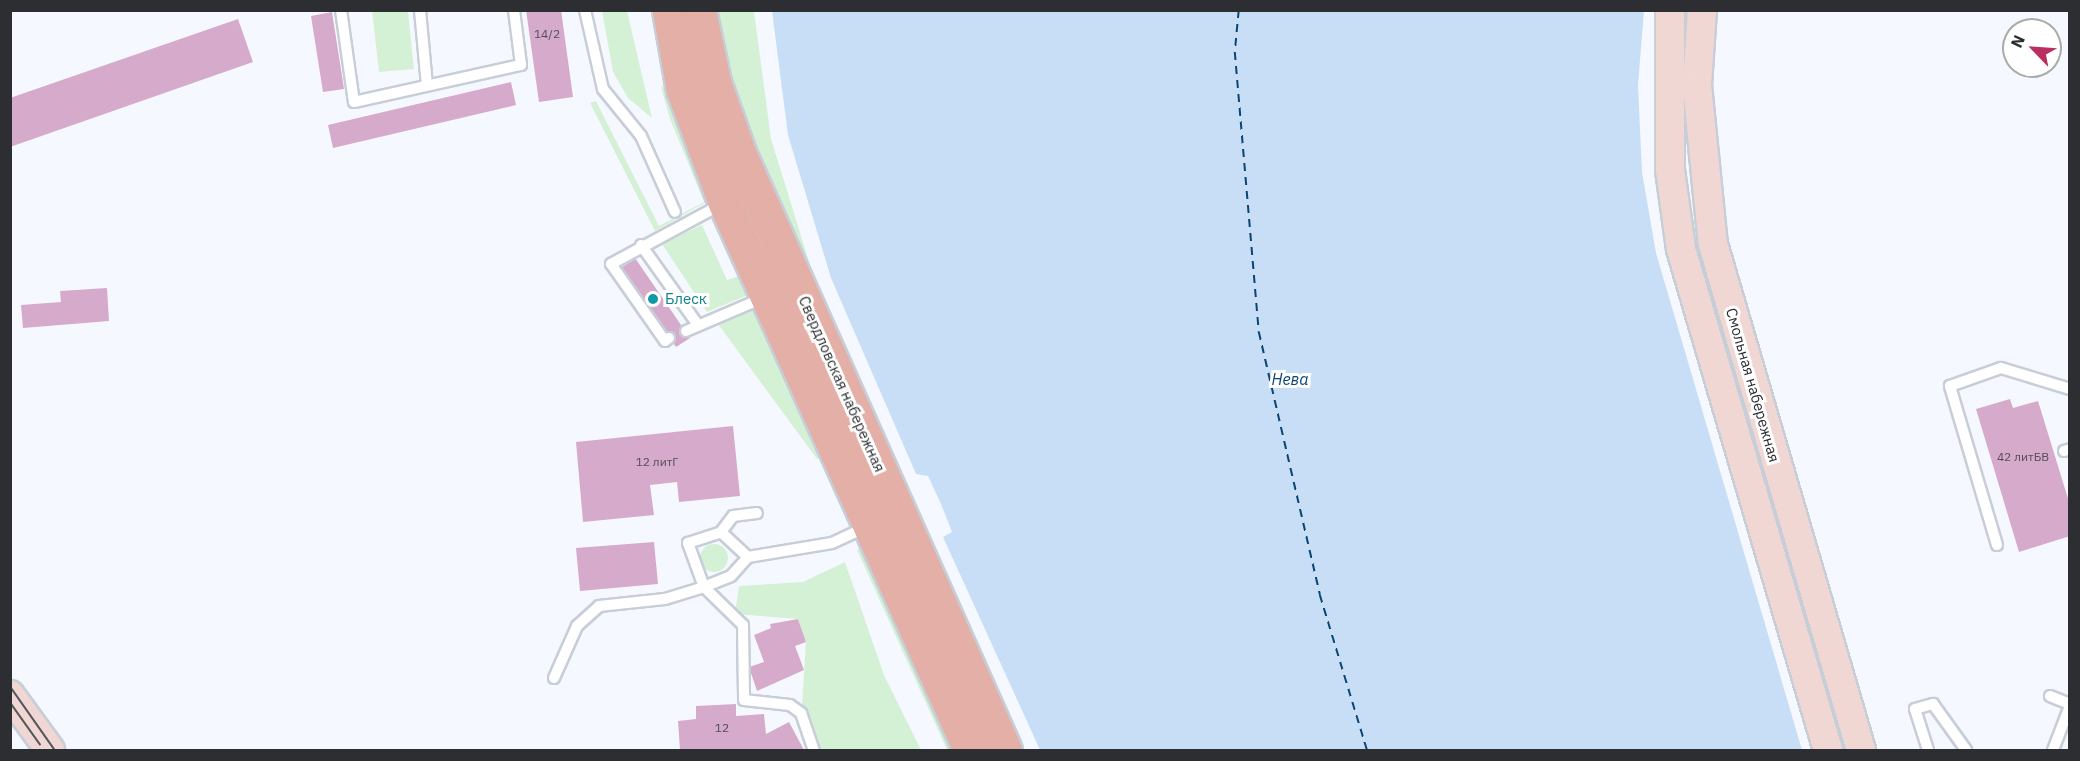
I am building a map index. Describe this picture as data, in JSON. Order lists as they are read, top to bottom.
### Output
{
  "streets": {
    "main road": ["Свердловская набережная", "Смольная набережная"]
  },
  "water": ["Нева"],
  "places": ["Блеск"],
  "house_numbers": [
    "14/2",
    "42 литБВ",
    "12 литГ",
    "12"
  ],
  "north": "top left"
}
